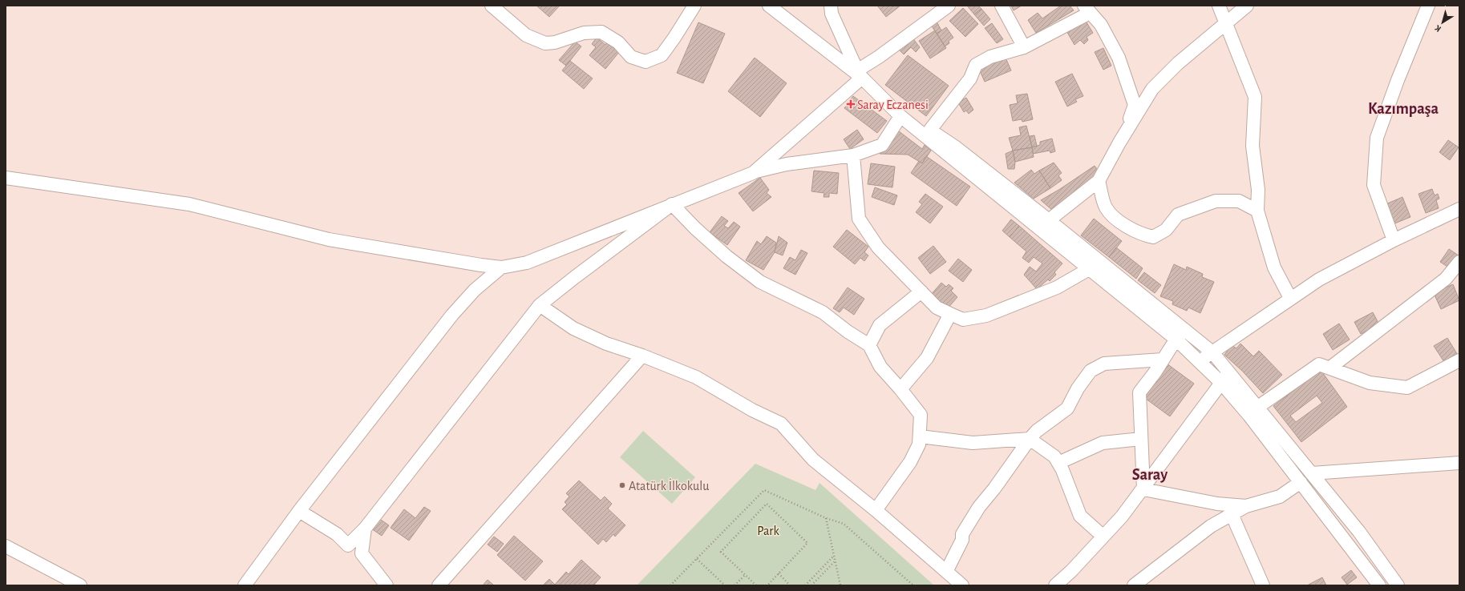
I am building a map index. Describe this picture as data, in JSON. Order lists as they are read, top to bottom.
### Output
{
  "districts": ["Kazımpaşa", "Saray"],
  "parks": ["Park"],
  "places": {
    "health": ["Saray Eczanesi"],
    "other": ["Atatürk İlkokulu"]
  },
  "north": "bottom left"
}
